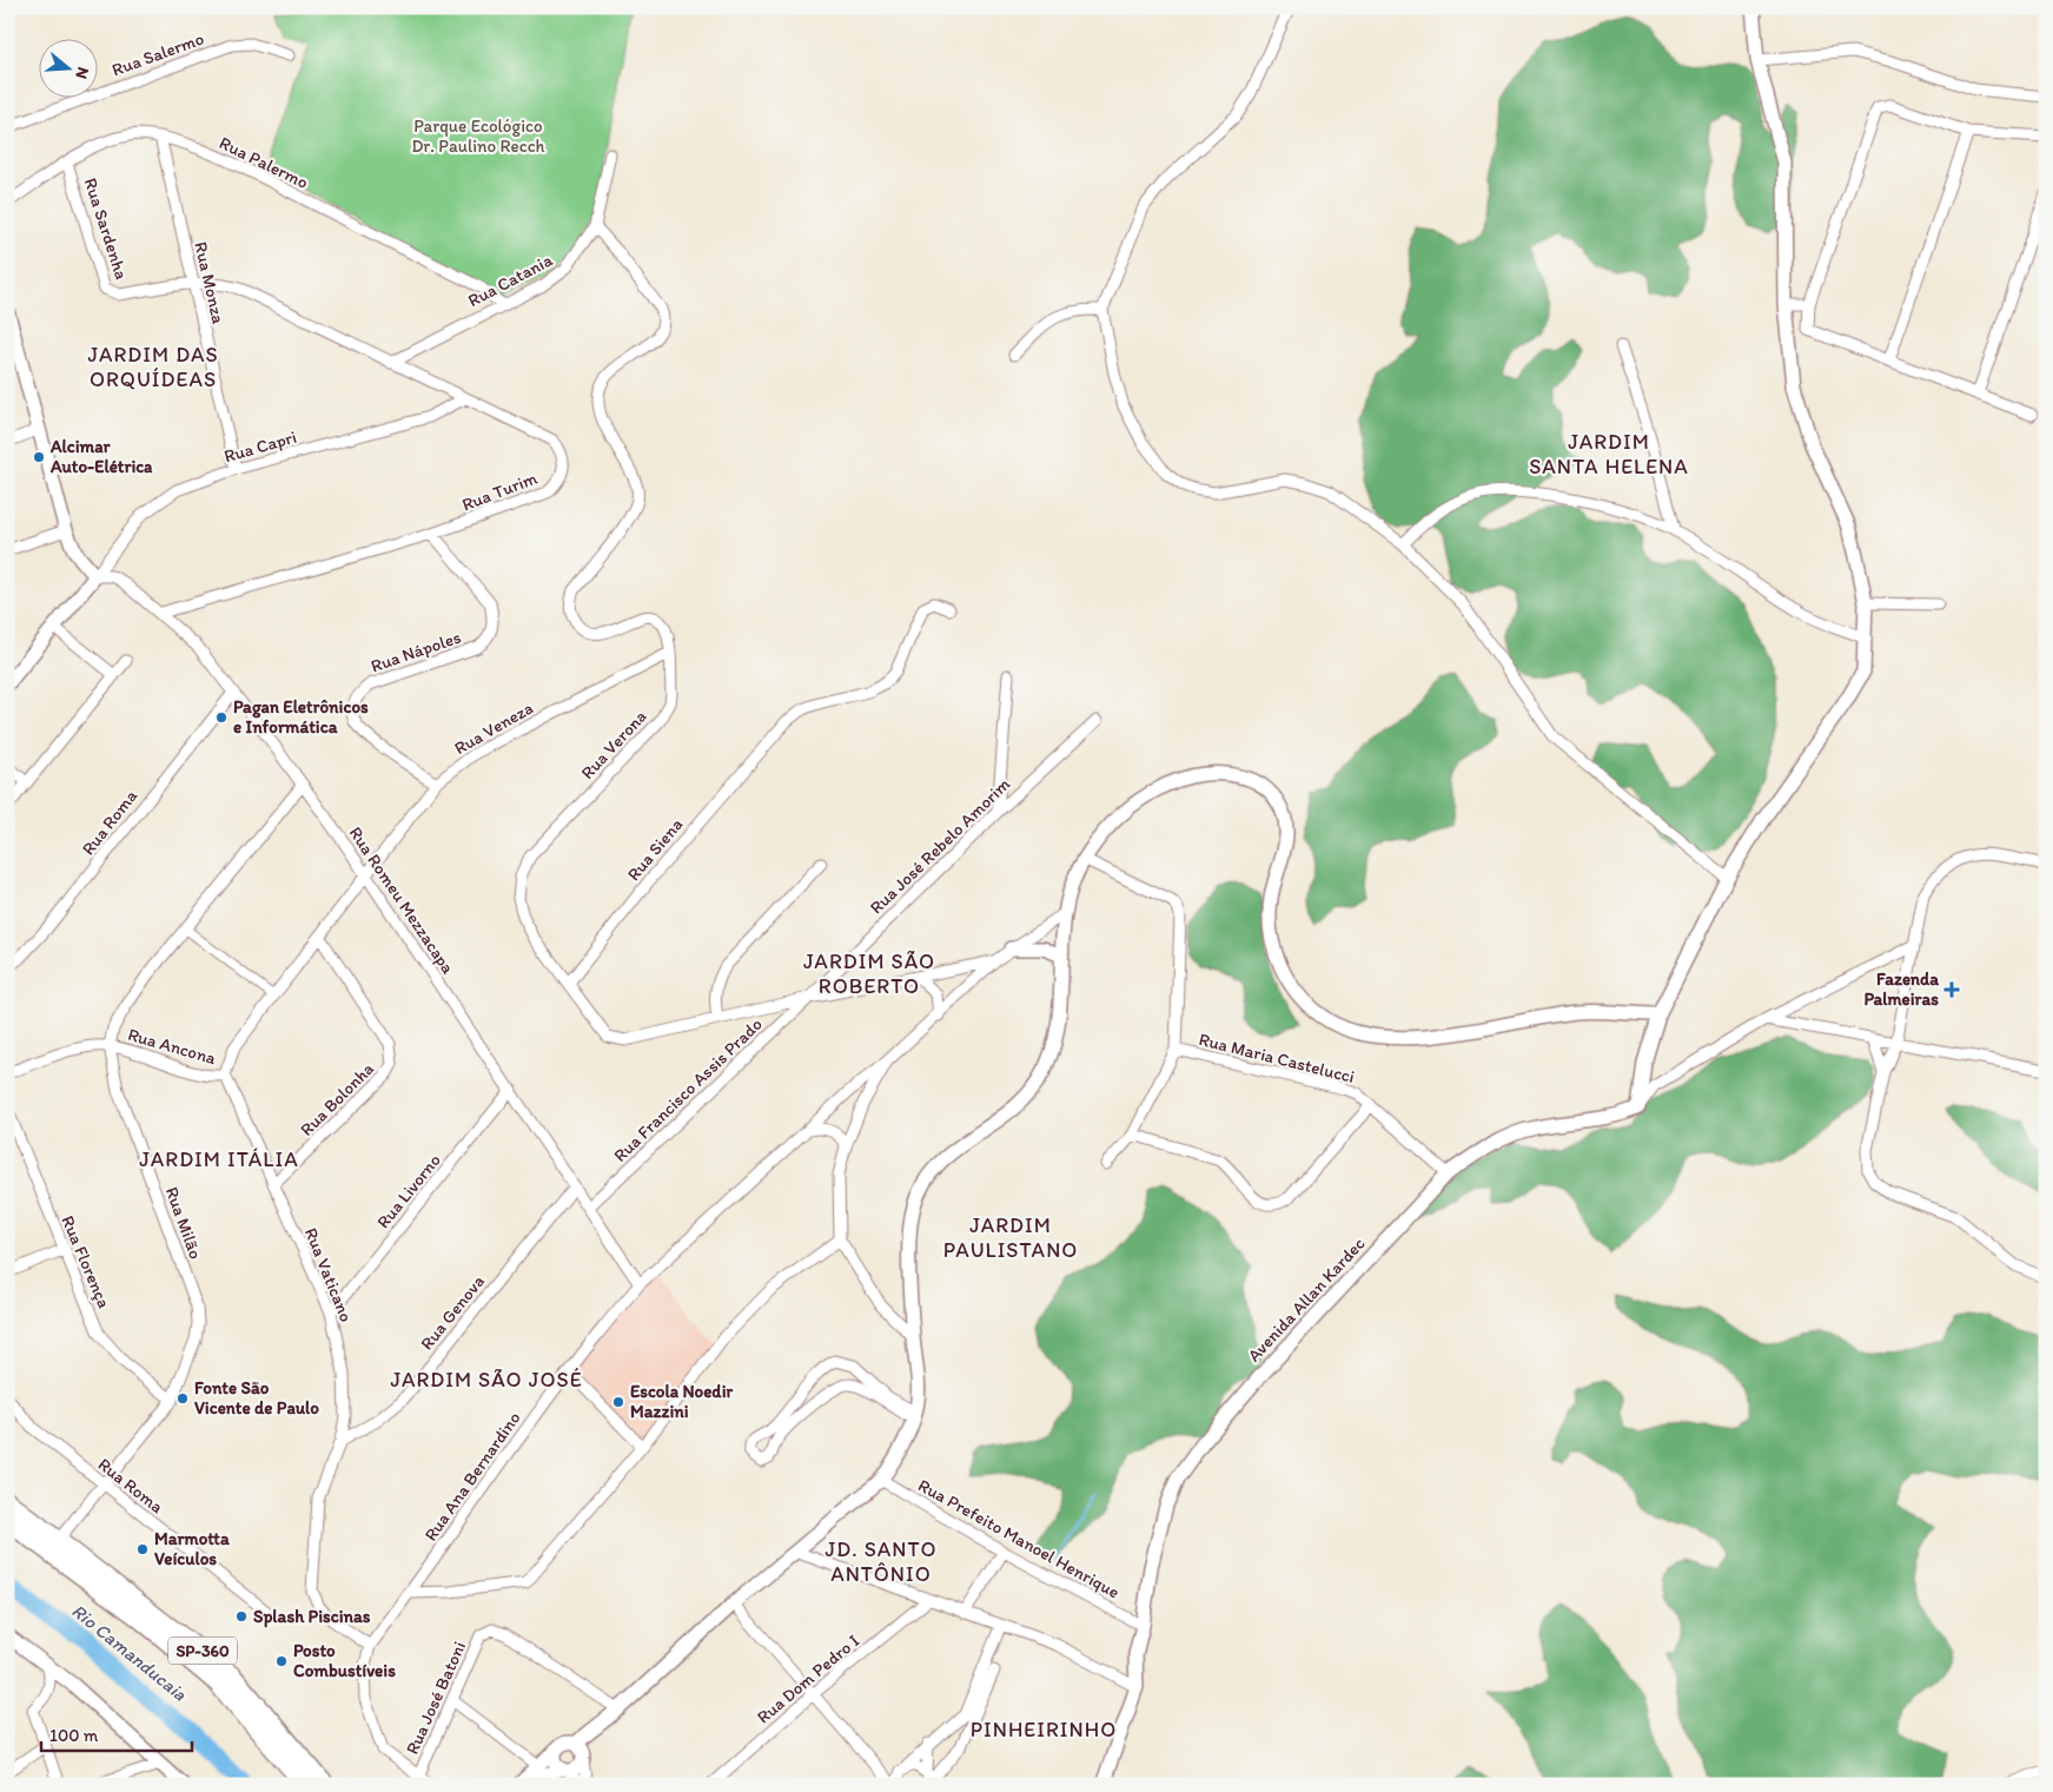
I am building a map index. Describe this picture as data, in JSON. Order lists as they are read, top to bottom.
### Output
{
  "streets": {
    "main road": ["SP-360"],
    "street": [
      "Rua Salermo",
      "Rua Palermo",
      "Rua Sardenha",
      "Rua Catania",
      "Rua Monza",
      "Rua Capri",
      "Rua Turim",
      "Rua Nápoles",
      "Rua Veneza",
      "Rua Verona",
      "Rua Roma",
      "Rua José Rebelo Amorim",
      "Rua Siena",
      "Rua Romeu Mezzacapa",
      "Rua Ancona",
      "Rua Maria Castelucci",
      "Rua Francisco Assis Prado",
      "Rua Bolonha",
      "Rua Livorno",
      "Rua Milão",
      "Rua Florença",
      "Rua Vaticano",
      "Avenida Allan Kardec",
      "Rua Genova",
      "Rua Ana Bernardino",
      "Rua Prefeito Manoel Henrique",
      "Rua Dom Pedro I",
      "Rua José Batoni"
    ]
  },
  "crossings": [
    ["Rua Palermo", "Rua Sardenha"],
    ["Rua Palermo", "Rua Catania"],
    ["Rua Palermo", "Rua Monza"],
    ["Rua Sardenha", "Rua Monza"],
    ["Rua Sardenha", "Rua Turim"],
    ["Rua Catania", "Rua Turim"],
    ["Rua Catania", "Rua Verona"],
    ["Rua Monza", "Rua Capri"],
    ["Rua Monza", "Rua Turim"],
    ["Rua Capri", "Rua Turim"],
    ["Rua Capri", "Rua Romeu Mezzacapa"],
    ["Rua Turim", "Rua Nápoles"],
    ["Rua Turim", "Rua Romeu Mezzacapa"],
    ["Rua Nápoles", "Rua Veneza"],
    ["Rua Veneza", "Rua Verona"],
    ["Rua Veneza", "Rua Romeu Mezzacapa"],
    ["Rua Veneza", "Rua Ancona"],
    ["Rua Veneza", "Rua Bolonha"],
    ["Rua Veneza", "Rua Vaticano"],
    ["Rua Verona", "Rua Siena"],
    ["Rua Roma", "Rua Romeu Mezzacapa"],
    ["Rua Roma", "Rua Milão"],
    ["Rua José Rebelo Amorim", "Rua Francisco Assis Prado"],
    ["Rua Romeu Mezzacapa", "Rua Francisco Assis Prado"],
    ["Rua Romeu Mezzacapa", "Rua Livorno"],
    ["Rua Romeu Mezzacapa", "Rua Milão"],
    ["Rua Romeu Mezzacapa", "Rua Genova"],
    ["Rua Romeu Mezzacapa", "Rua Ana Bernardino"],
    ["Rua Ancona", "Rua Milão"],
    ["Rua Ancona", "Rua Vaticano"],
    ["Rua Maria Castelucci", "Avenida Allan Kardec"],
    ["Rua Bolonha", "Rua Vaticano"],
    ["Rua Livorno", "Rua Vaticano"],
    ["Rua Milão", "Rua Florença"],
    ["Rua Milão", "SP-360"],
    ["Rua Vaticano", "Rua Genova"],
    ["Rua Vaticano", "Rua Ana Bernardino"],
    ["Avenida Allan Kardec", "Rua Prefeito Manoel Henrique"],
    ["Rua Ana Bernardino", "Rua José Batoni"]
  ],
  "districts": [
    "JARDIM DAS ORQUÍDEAS",
    "JARDIM SANTA HELENA",
    "JARDIM SÃO ROBERTO",
    "JARDIM ITÁLIA",
    "JARDIM PAULISTANO",
    "JARDIM SÃO JOSÉ",
    "JD. SANTO ANTÔNIO",
    "PINHEIRINHO"
  ],
  "water": ["Rio Camanducaia"],
  "parks": ["Parque Ecológico Dr. Paulino Recch"],
  "places": {
    "other": [
      "Alcimar Auto-Elétrica",
      "Pagan Eletrônicos e Informática",
      "Fonte São Vicente de Paulo",
      "Escola Noedir Mazzini",
      "Marmotta Veículos",
      "Splash Piscinas",
      "Posto Combustíveis"
    ],
    "health": ["Fazenda Palmeiras"]
  },
  "scale_bar": "100 m",
  "north": "right"
}
